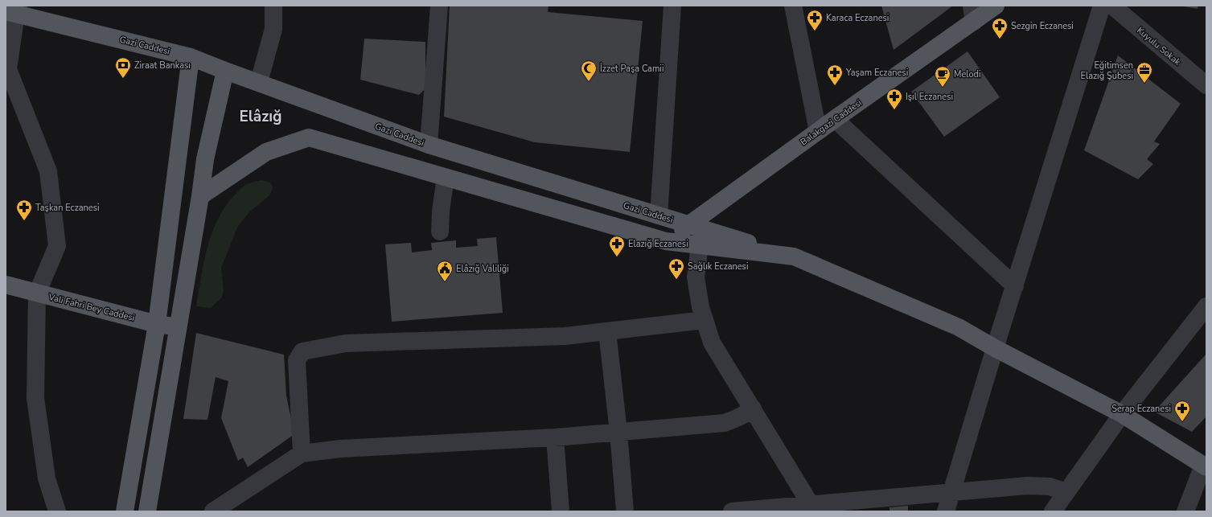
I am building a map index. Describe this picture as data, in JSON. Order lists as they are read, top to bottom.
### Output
{
  "streets": {
    "main road": ["Gazi Caddesi", "Balakgazi Caddesi", "Vali Fahri Bey Caddesi"],
    "street": ["Kuyulu Sokak"]
  },
  "crossings": [
    ["Gazi Caddesi", "Balakgazi Caddesi"]
  ],
  "districts": ["Elâzığ"],
  "places": {
    "pharmacy": [
      "Karaca Eczanesi",
      "Sezgin Eczanesi",
      "Yaşam Eczanesi",
      "Işıl Eczanesi",
      "Taşkan Eczanesi",
      "Elazığ Eczanesi",
      "Sağlık Eczanesi",
      "Serap Eczanesi"
    ],
    "bank": ["Ziraat Bankası"],
    "mosque": ["İzzet Paşa Camii"],
    "office": ["Eğitimsen Elazığ Şubesi"],
    "cafe": ["Melodi"],
    "public building": ["Elâzığ Valiliği"]
  }
}
